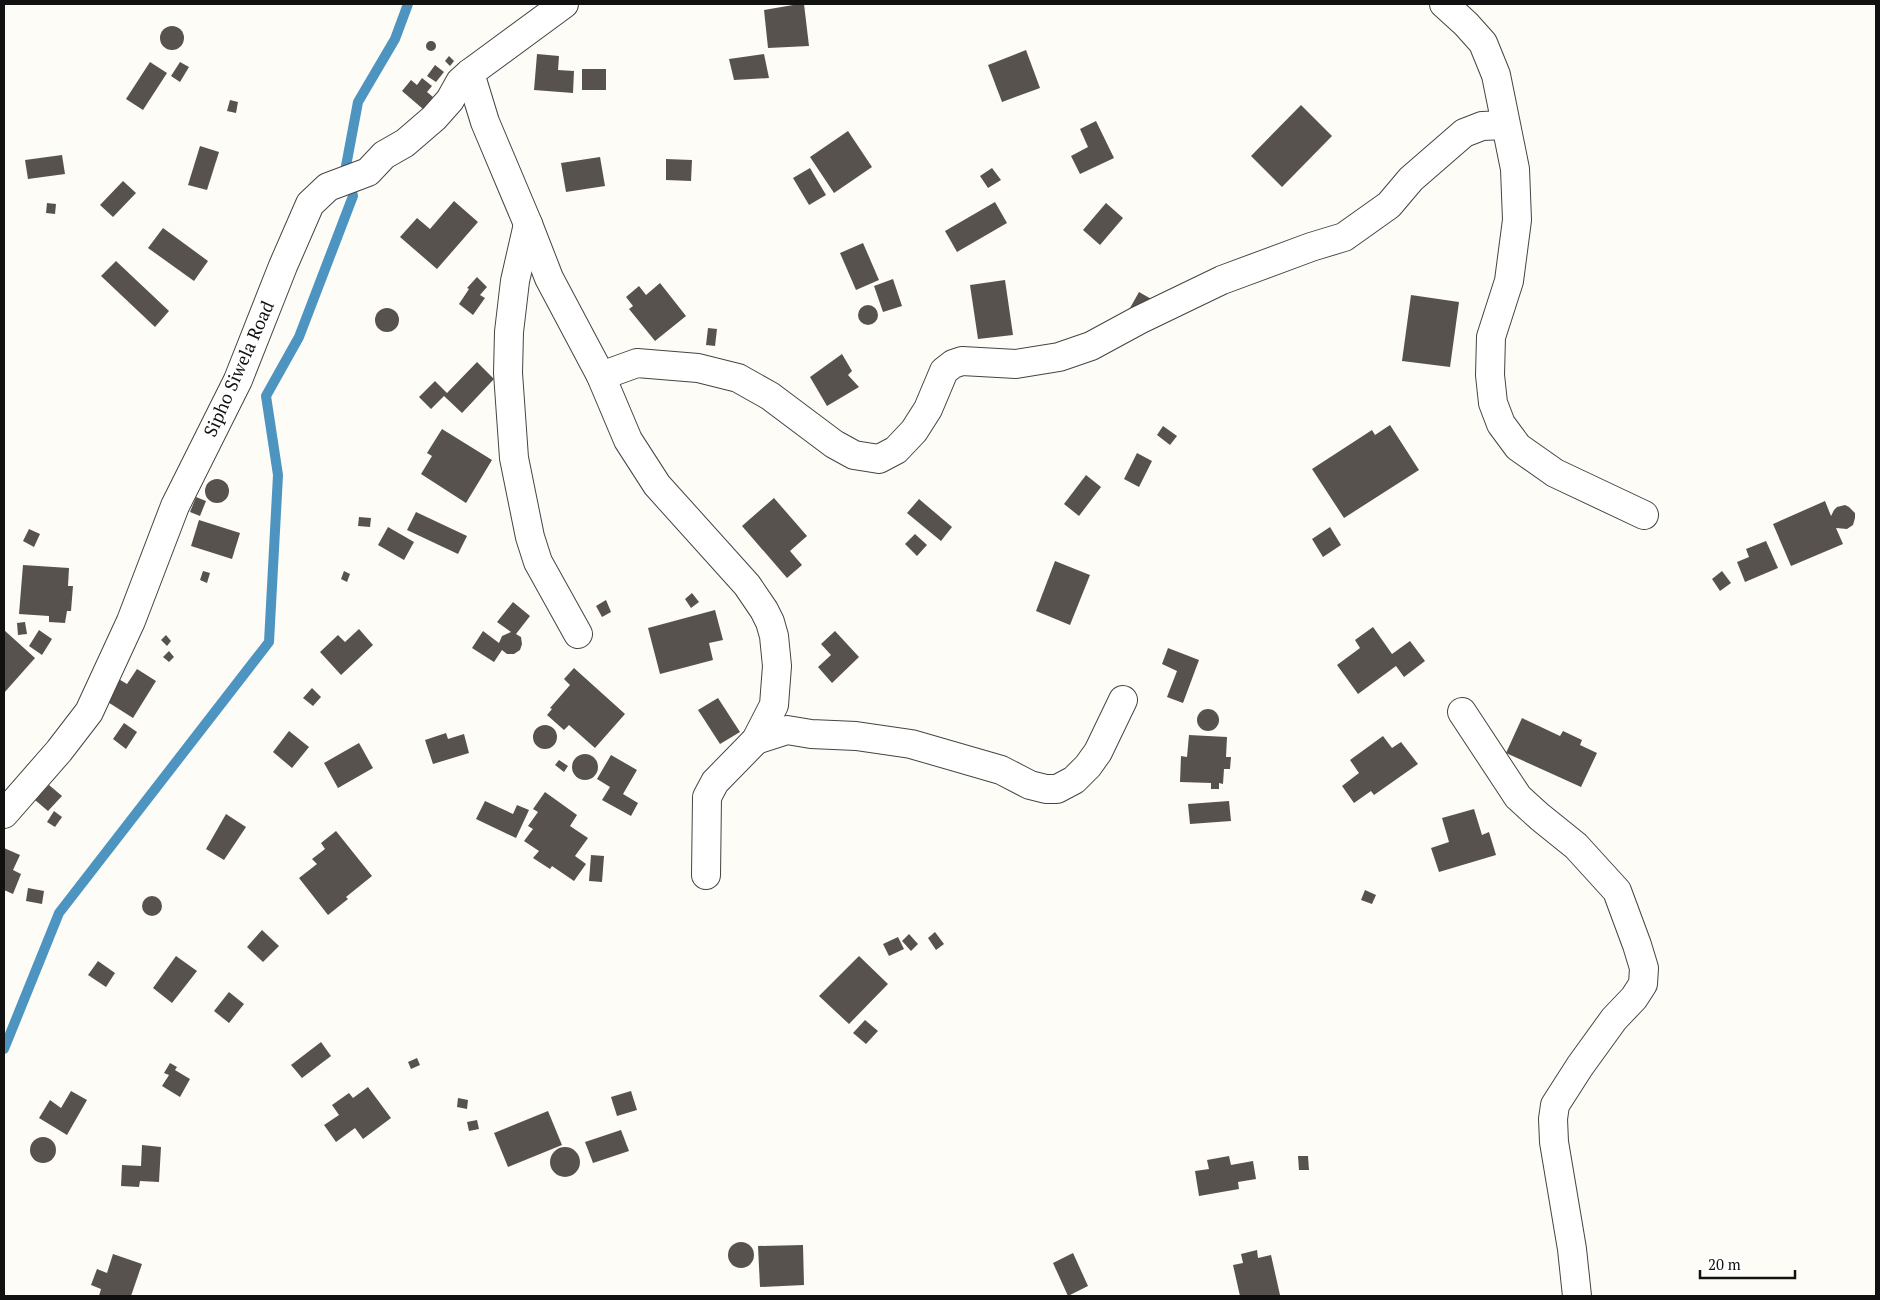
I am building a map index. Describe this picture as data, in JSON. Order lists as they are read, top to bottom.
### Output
{
  "streets": {
    "street": ["Sipho Siwela Road"]
  },
  "scale_bar": "20 m"
}
